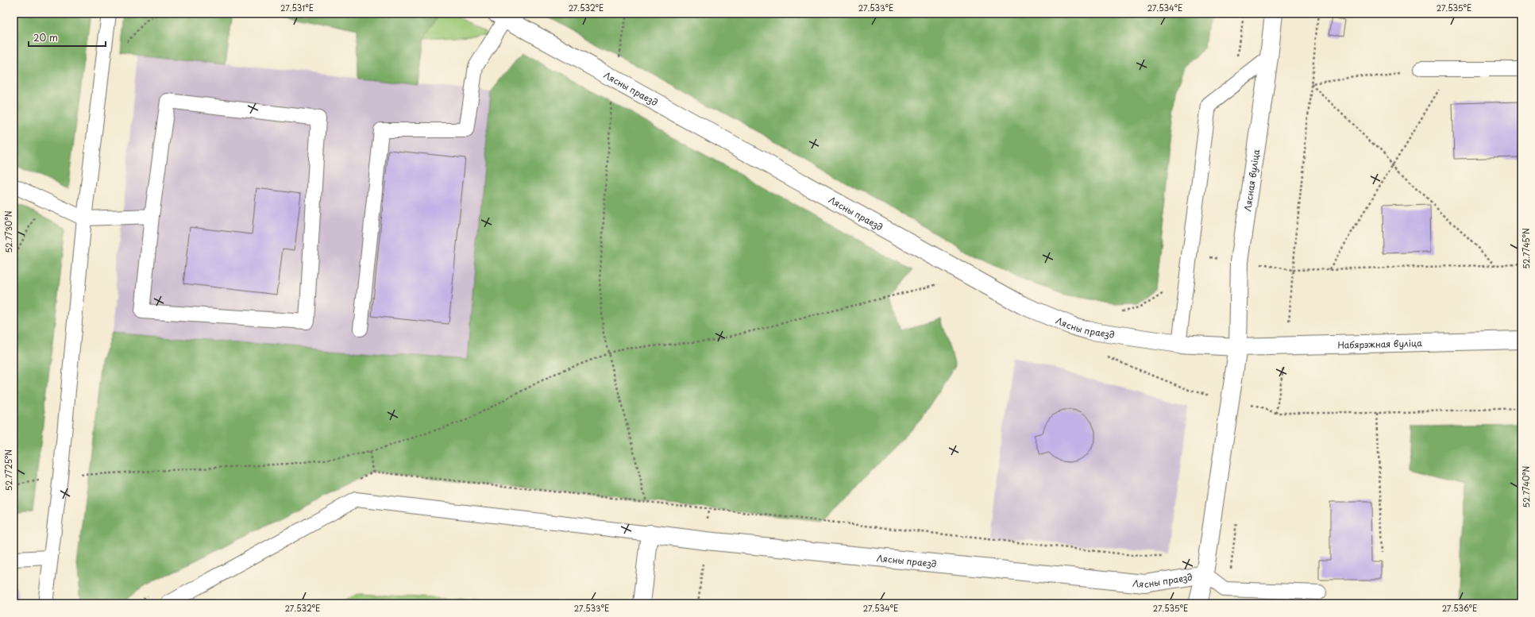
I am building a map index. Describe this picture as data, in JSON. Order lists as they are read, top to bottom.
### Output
{
  "streets": {
    "street": ["Лясны праезд", "Лясная вуліца", "Набярэжная вуліца"]
  },
  "crossings": [
    ["Лясны праезд", "Лясная вуліца"],
    ["Лясны праезд", "Набярэжная вуліца"],
    ["Лясная вуліца", "Набярэжная вуліца"]
  ],
  "scale_bar": "20 m",
  "coordinates": [
    "27.531°E",
    "27.532°E",
    "27.533°E",
    "27.534°E",
    "27.535°E",
    "52.7730°N",
    "52.7745°N",
    "52.7725°N",
    "52.7740°N",
    "27.536°E"
  ]
}
